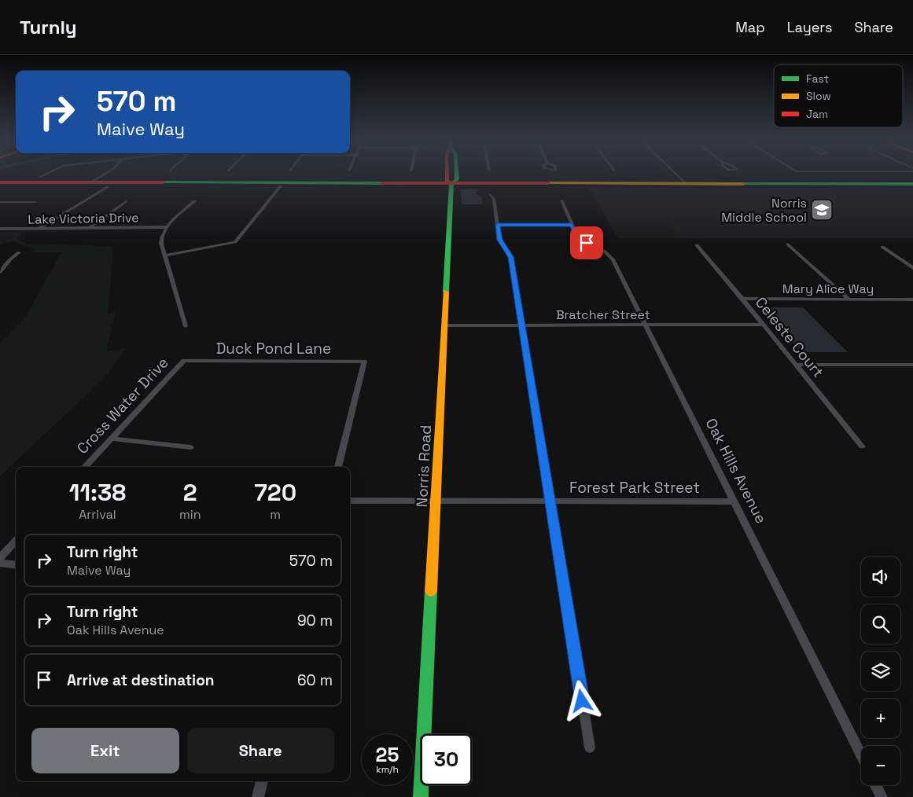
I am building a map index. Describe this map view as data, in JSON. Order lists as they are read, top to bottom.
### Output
{
  "streets": {
    "main road": ["Norris Road"],
    "street": [
      "Lake Victoria Drive",
      "Mary Alice Way",
      "Bratcher Street",
      "Celeste Court",
      "Duck Pond Lane",
      "Cross Water Drive",
      "Oak Hills Avenue",
      "Forest Park Street"
    ]
  },
  "crossings": [
    ["Mary Alice Way", "Celeste Court"],
    ["Bratcher Street", "Celeste Court"],
    ["Bratcher Street", "Norris Road"],
    ["Bratcher Street", "Oak Hills Avenue"],
    ["Duck Pond Lane", "Cross Water Drive"],
    ["Norris Road", "Forest Park Street"],
    ["Oak Hills Avenue", "Forest Park Street"]
  ],
  "places": {
    "school or university": ["Norris Middle School"]
  },
  "legend": ["Fast", "Slow", "Jam"],
  "page": {
    "header": "Turnly",
    "nav": ["Map", "Layers", "Share"],
    "turn": ["570 m", "Maive Way"],
    "eta": [
      "11:38",
      "Arrival",
      "2",
      "min",
      "720",
      "m"
    ],
    "list": [
      {
        "name": "Turn right",
        "note": "Maive Way",
        "value": "570 m"
      },
      {
        "name": "Turn right",
        "note": "Oak Hills Avenue",
        "value": "90 m"
      },
      {
        "name": "Arrive at destination",
        "value": "60 m"
      }
    ],
    "map_buttons": ["+", "−"],
    "buttons": ["Exit", "Share"],
    "speed": "25 km/h",
    "limit": "30"
  }
}
